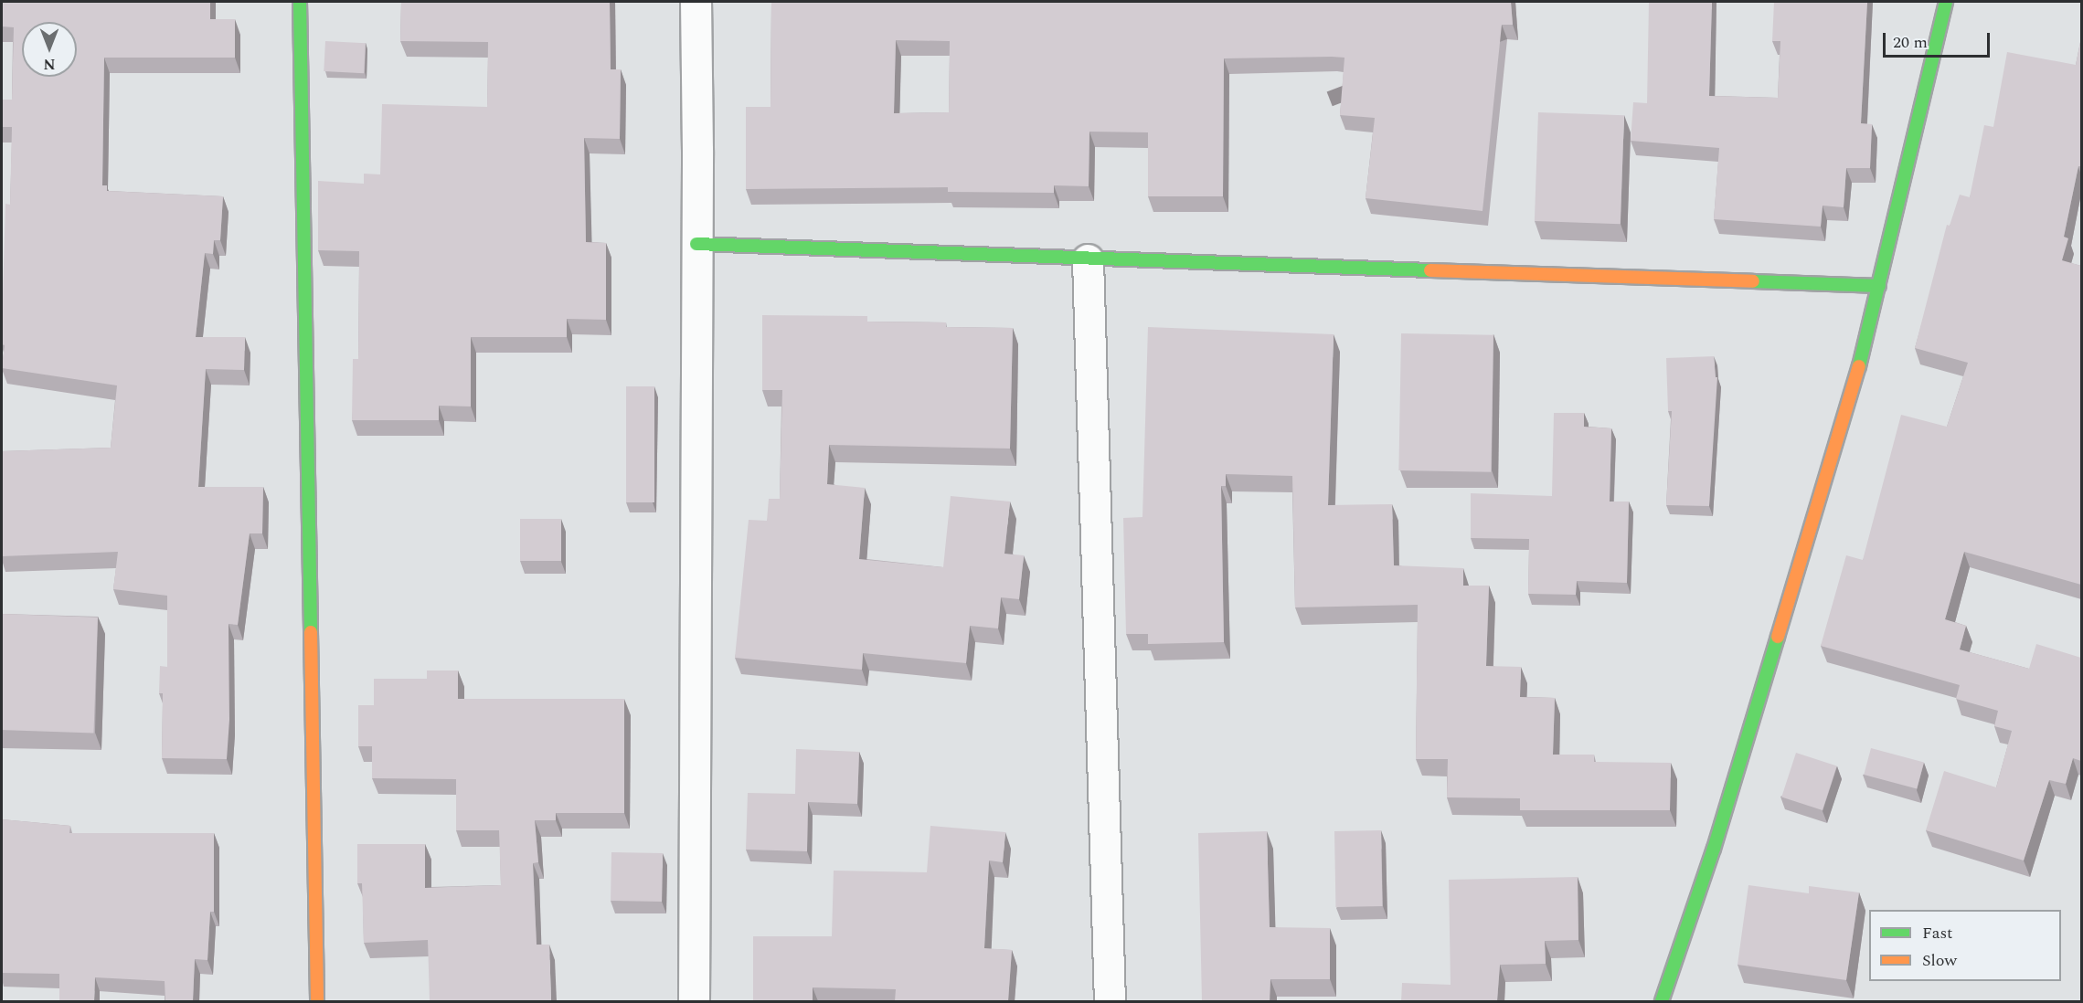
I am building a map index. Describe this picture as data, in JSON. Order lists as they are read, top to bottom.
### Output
{
  "legend": ["Fast", "Slow"],
  "scale_bar": "20 m",
  "north": "bottom"
}
